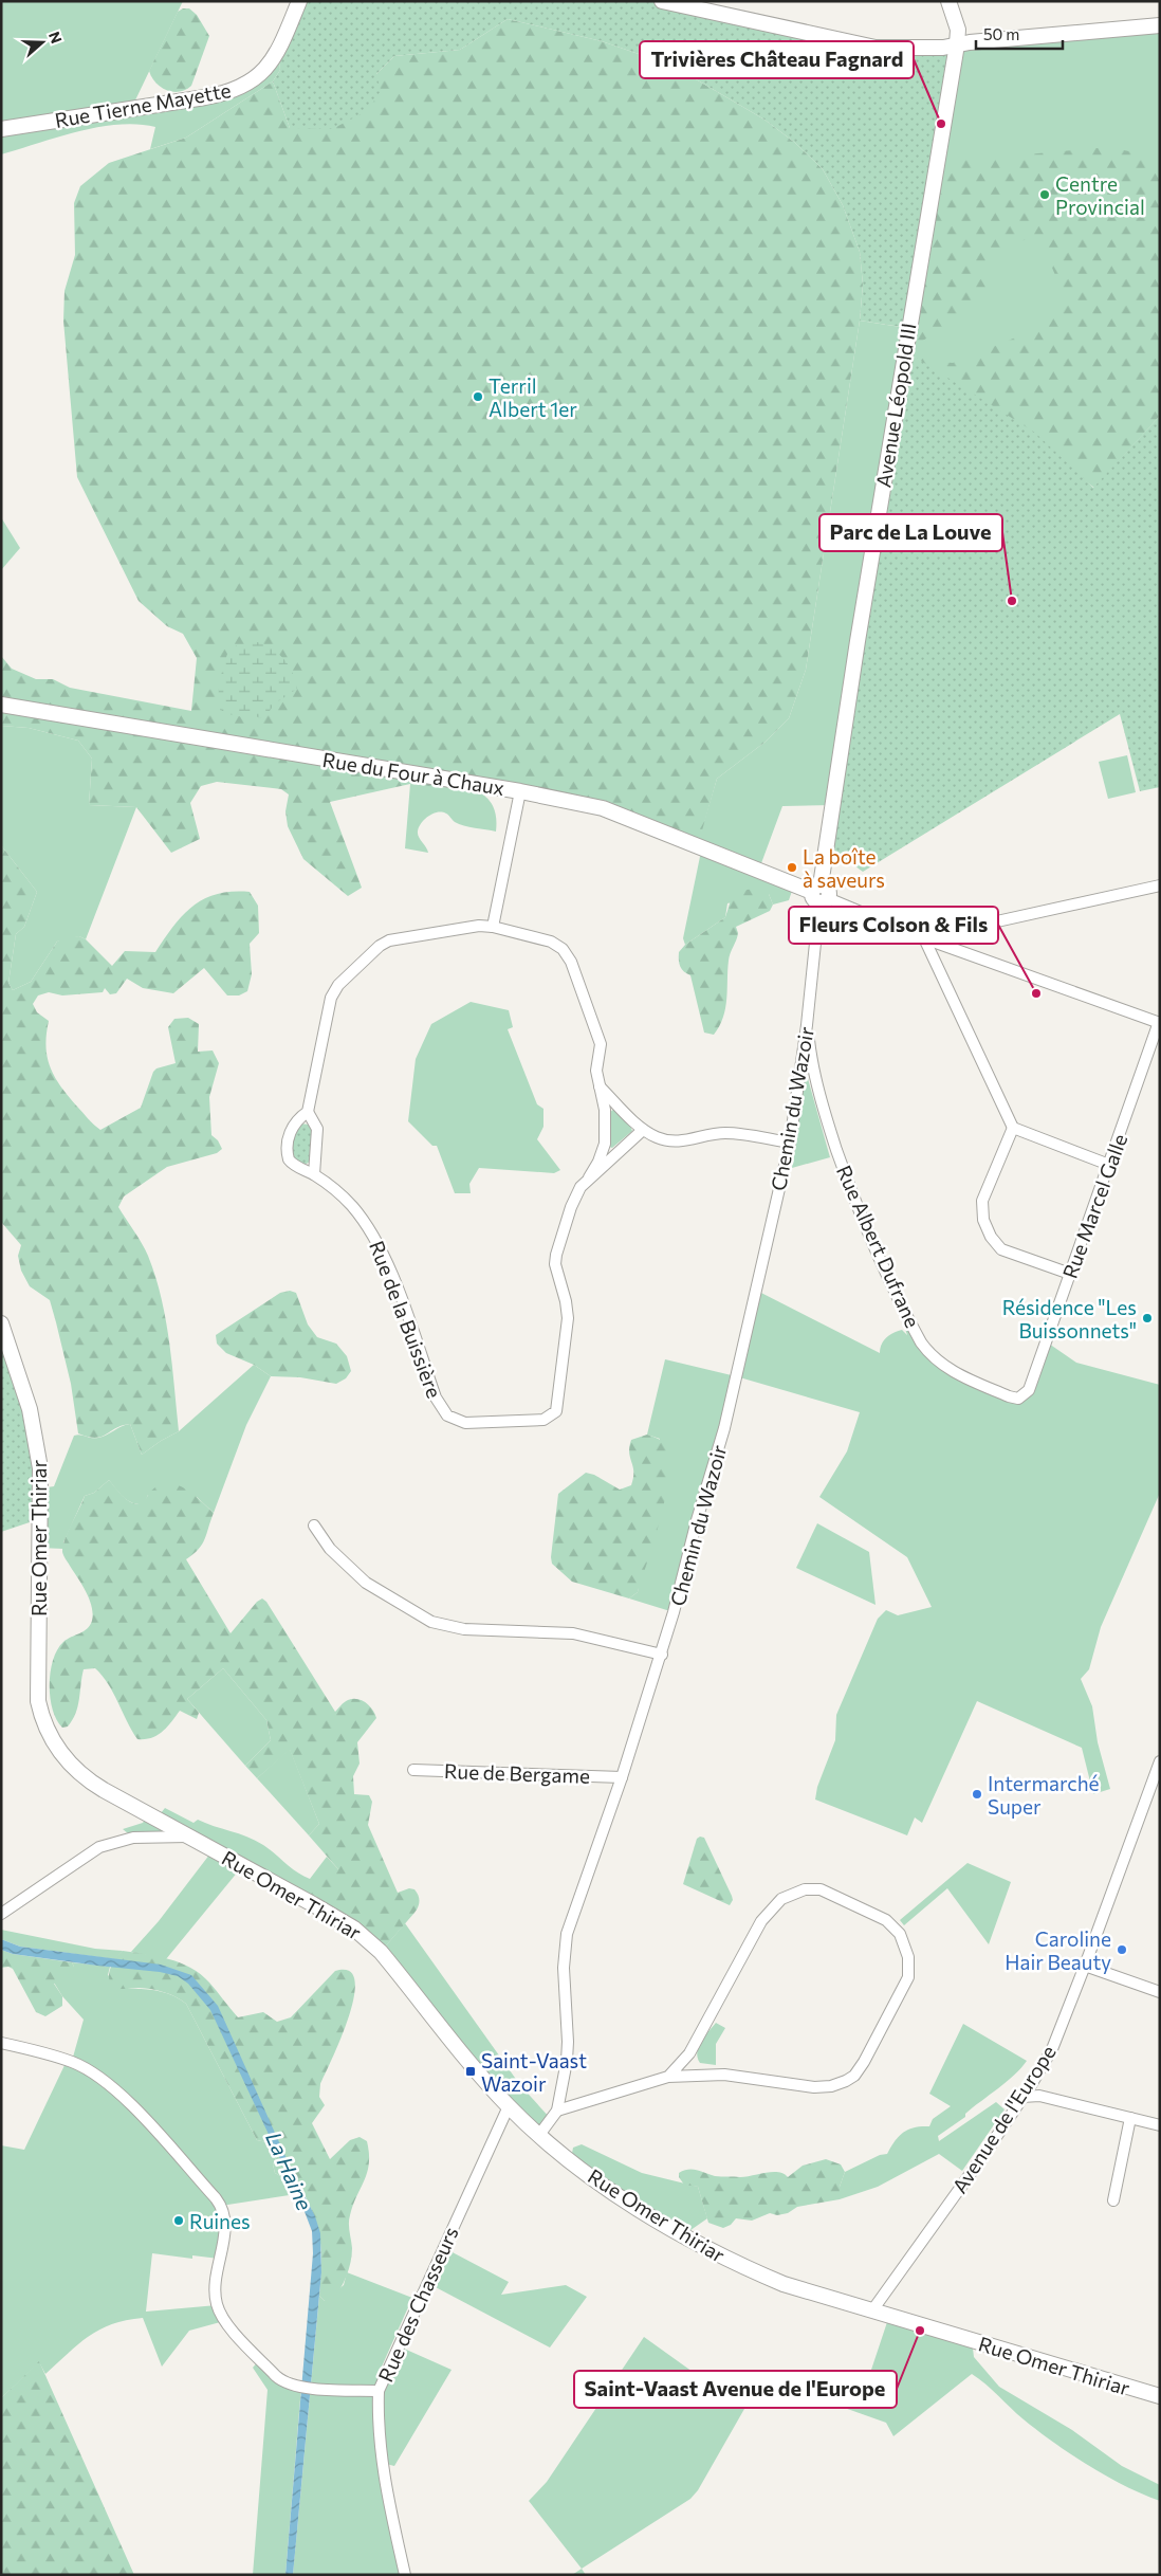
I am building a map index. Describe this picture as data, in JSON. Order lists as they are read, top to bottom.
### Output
{
  "streets": {
    "street": [
      "Rue Tierne Mayette",
      "Avenue Léopold III",
      "Rue du Four à Chaux",
      "Chemin du Wazoir",
      "Rue Marcel Galle",
      "Rue Albert Dufrane",
      "Rue de la Buissière",
      "Rue Omer Thiriar",
      "Rue de Bergame",
      "Avenue de l'Europe",
      "Rue des Chasseurs"
    ]
  },
  "crossings": [
    ["Avenue Léopold III", "Rue du Four à Chaux"],
    ["Avenue Léopold III", "Chemin du Wazoir"],
    ["Rue du Four à Chaux", "Chemin du Wazoir"],
    ["Chemin du Wazoir", "Rue Albert Dufrane"],
    ["Chemin du Wazoir", "Rue Omer Thiriar"],
    ["Chemin du Wazoir", "Rue de Bergame"],
    ["Rue Marcel Galle", "Rue Albert Dufrane"],
    ["Rue Omer Thiriar", "Avenue de l'Europe"],
    ["Rue Omer Thiriar", "Rue des Chasseurs"]
  ],
  "water": ["La Haine"],
  "places": {
    "other": [
      "Trivières Château Fagnard",
      "Centre Provincial",
      "Terril Albert 1er",
      "Parc de La Louve",
      "La boîte à saveurs",
      "Fleurs Colson & Fils",
      "Résidence \"Les Buissonnets\"",
      "Intermarché Super",
      "Caroline Hair Beauty",
      "Ruines",
      "Saint-Vaast Avenue de l'Europe"
    ],
    "transit": ["Saint-Vaast Wazoir"]
  },
  "scale_bar": "50 m",
  "north": "right"
}
